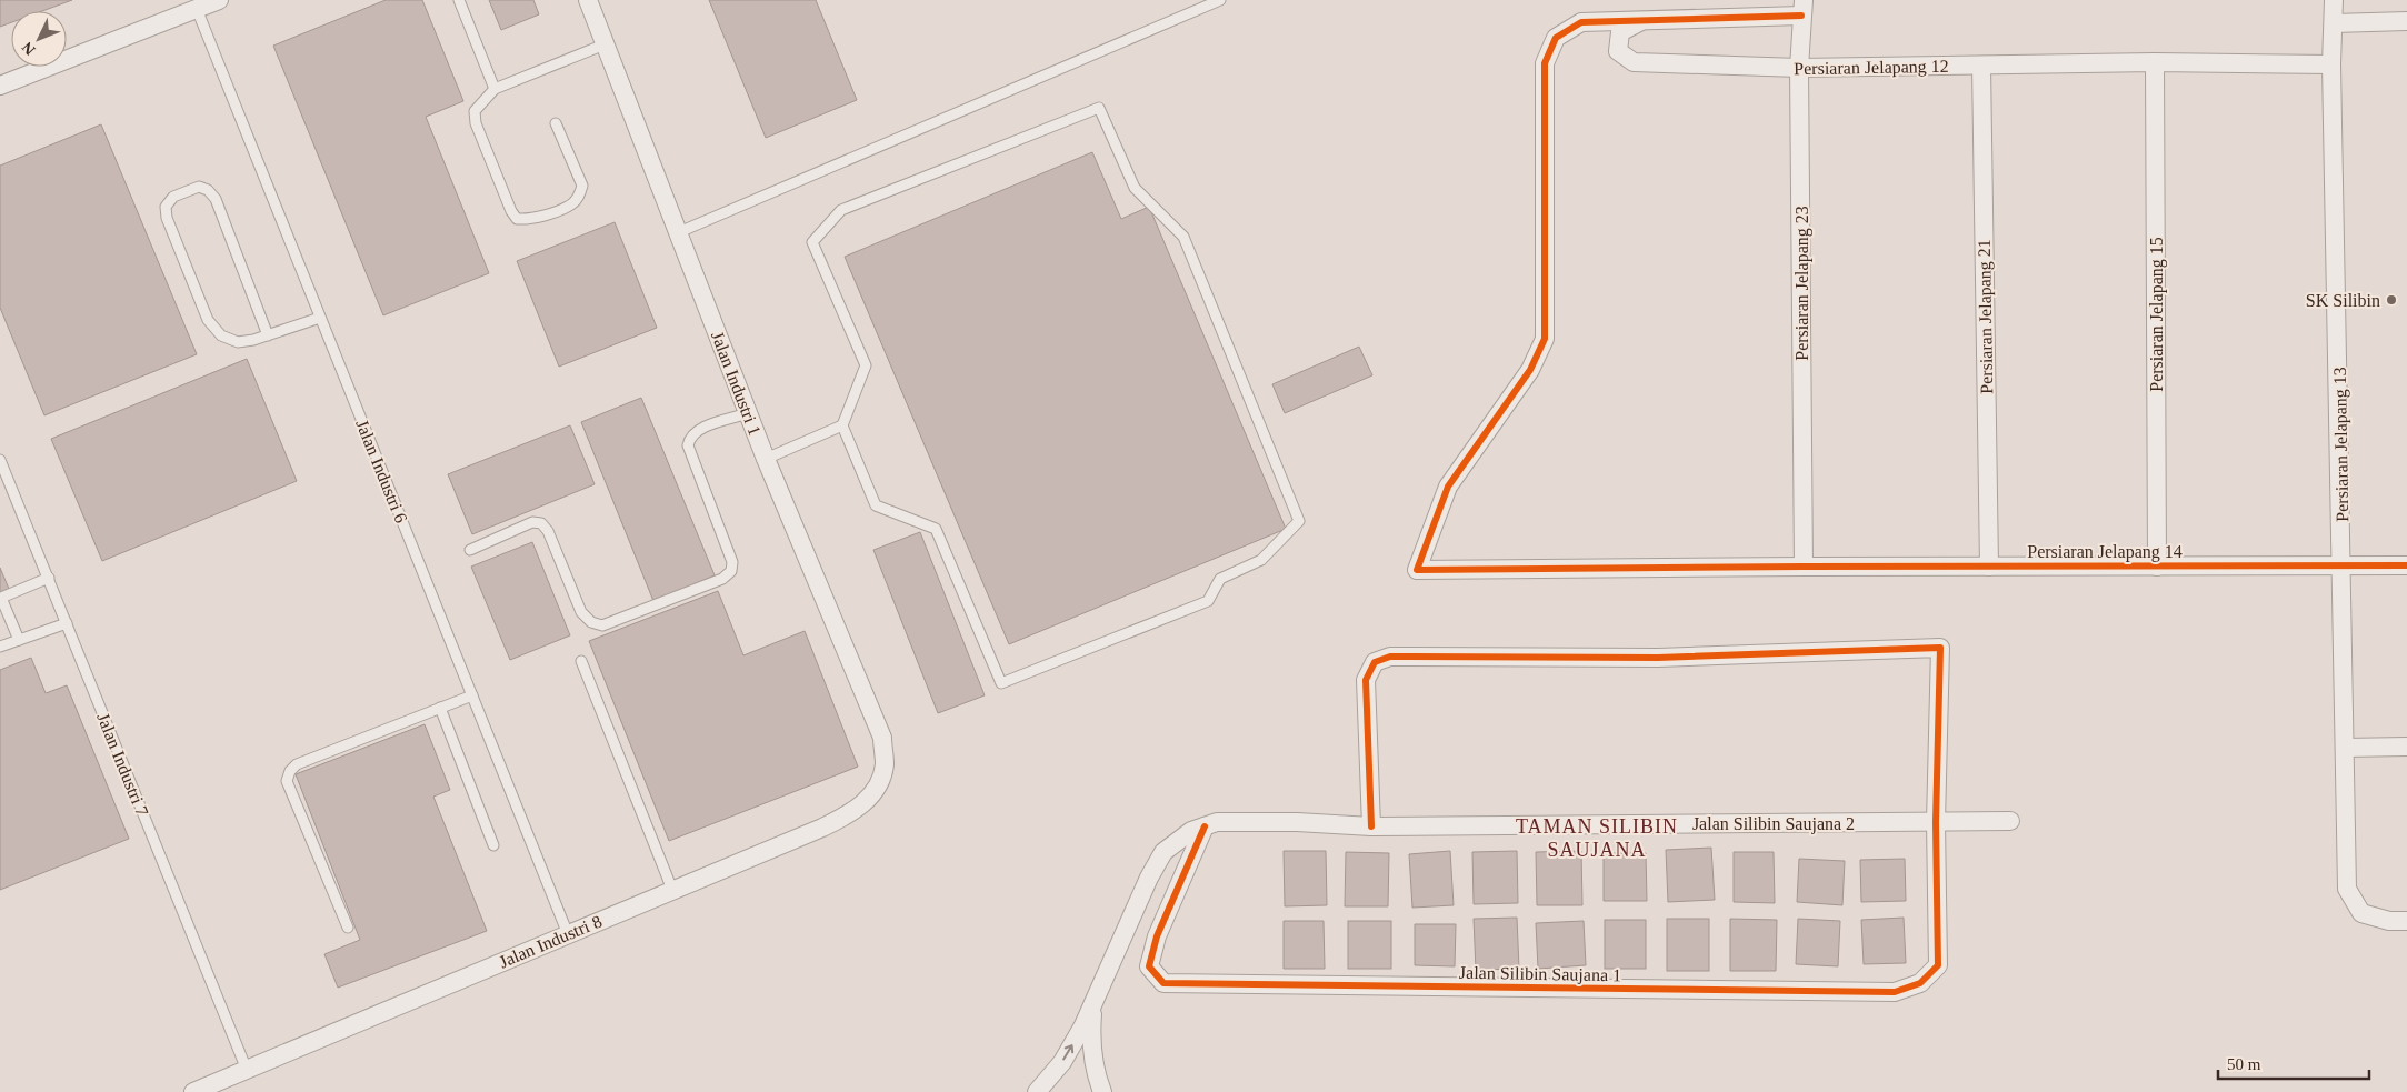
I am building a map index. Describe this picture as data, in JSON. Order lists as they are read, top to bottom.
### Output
{
  "streets": {
    "street": [
      "Persiaran Jelapang 12",
      "Persiaran Jelapang 23",
      "Persiaran Jelapang 15",
      "Persiaran Jelapang 21",
      "Jalan Industri 1",
      "Persiaran Jelapang 13",
      "Persiaran Jelapang 14",
      "Jalan Silibin Saujana 2",
      "Jalan Industri 8",
      "Jalan Silibin Saujana 1"
    ],
    "lane": ["Jalan Industri 6", "Jalan Industri 7"]
  },
  "crossings": [
    ["Persiaran Jelapang 12", "Persiaran Jelapang 23"],
    ["Persiaran Jelapang 12", "Persiaran Jelapang 15"],
    ["Persiaran Jelapang 12", "Persiaran Jelapang 21"],
    ["Persiaran Jelapang 12", "Persiaran Jelapang 13"],
    ["Persiaran Jelapang 12", "Persiaran Jelapang 14"],
    ["Persiaran Jelapang 23", "Persiaran Jelapang 14"],
    ["Persiaran Jelapang 15", "Persiaran Jelapang 14"],
    ["Persiaran Jelapang 21", "Persiaran Jelapang 14"],
    ["Jalan Industri 1", "Jalan Industri 8"],
    ["Persiaran Jelapang 13", "Persiaran Jelapang 14"],
    ["Jalan Industri 6", "Jalan Industri 8"],
    ["Jalan Industri 7", "Jalan Industri 8"],
    ["Jalan Silibin Saujana 2", "Jalan Silibin Saujana 1"]
  ],
  "districts": ["TAMAN SILIBIN SAUJANA"],
  "places": ["SK Silibin"],
  "scale_bar": "50 m",
  "north": "bottom left"
}
